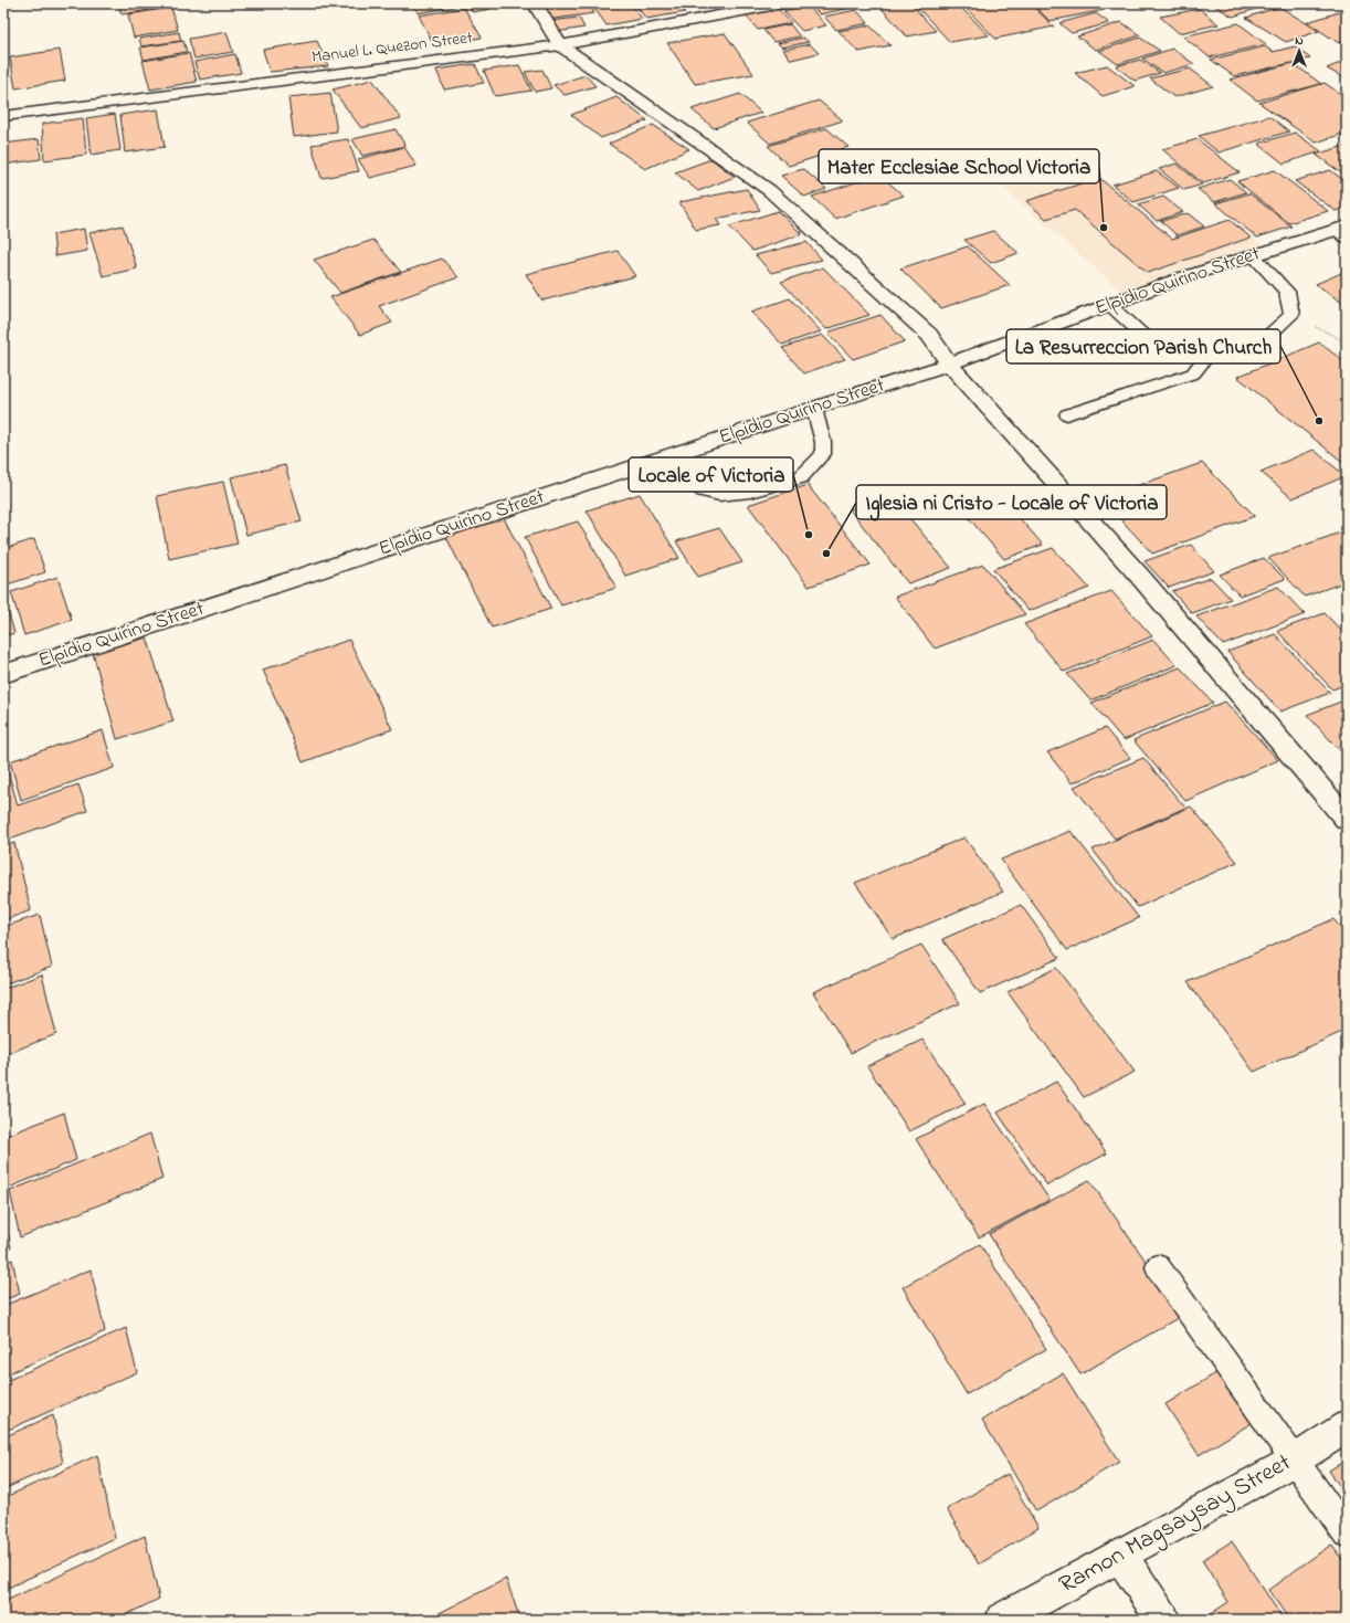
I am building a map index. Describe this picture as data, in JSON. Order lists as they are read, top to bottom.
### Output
{
  "streets": {
    "street": ["Manuel L. Quezon Street", "Elpidio Quirino Street", "Ramon Magsaysay Street"]
  },
  "places": [
    "Mater Ecclesiae School Victoria",
    "La Resurreccion Parish Church",
    "Locale of Victoria",
    "Iglesia ni Cristo - Locale of Victoria"
  ],
  "north": "top"
}
